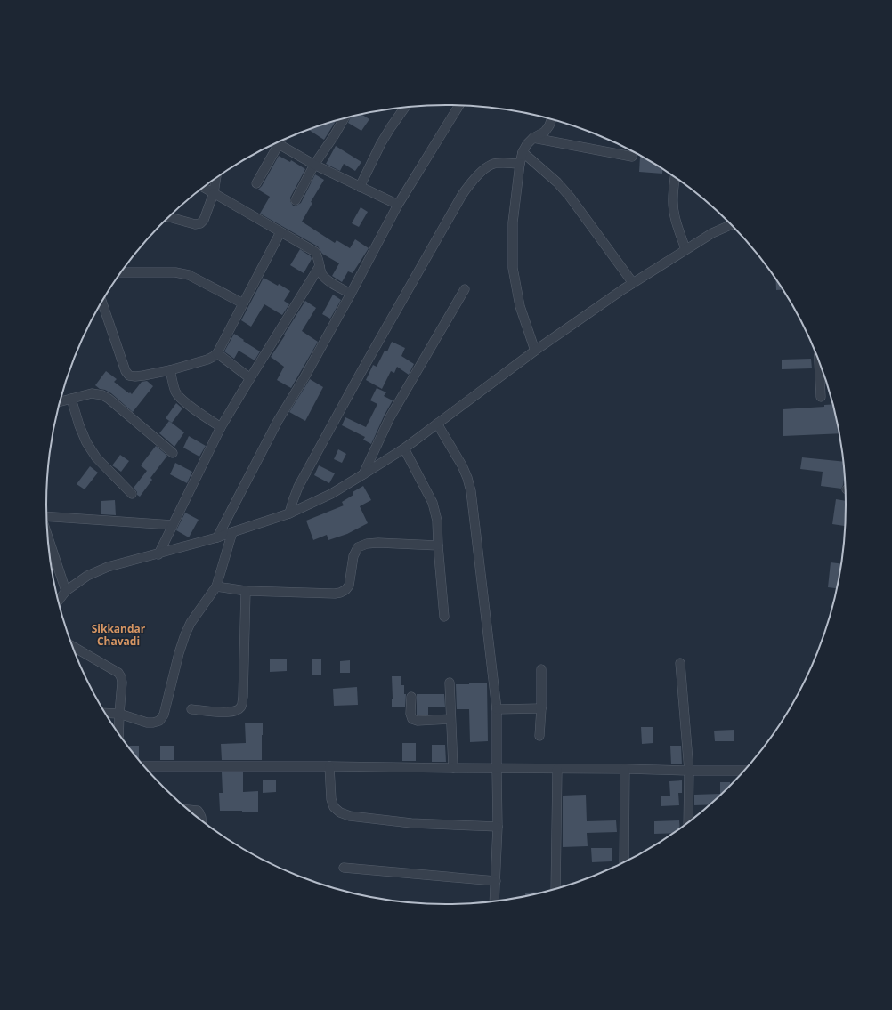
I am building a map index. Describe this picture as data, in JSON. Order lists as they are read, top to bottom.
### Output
{
  "districts": ["Sikkandar Chavadi"]
}
